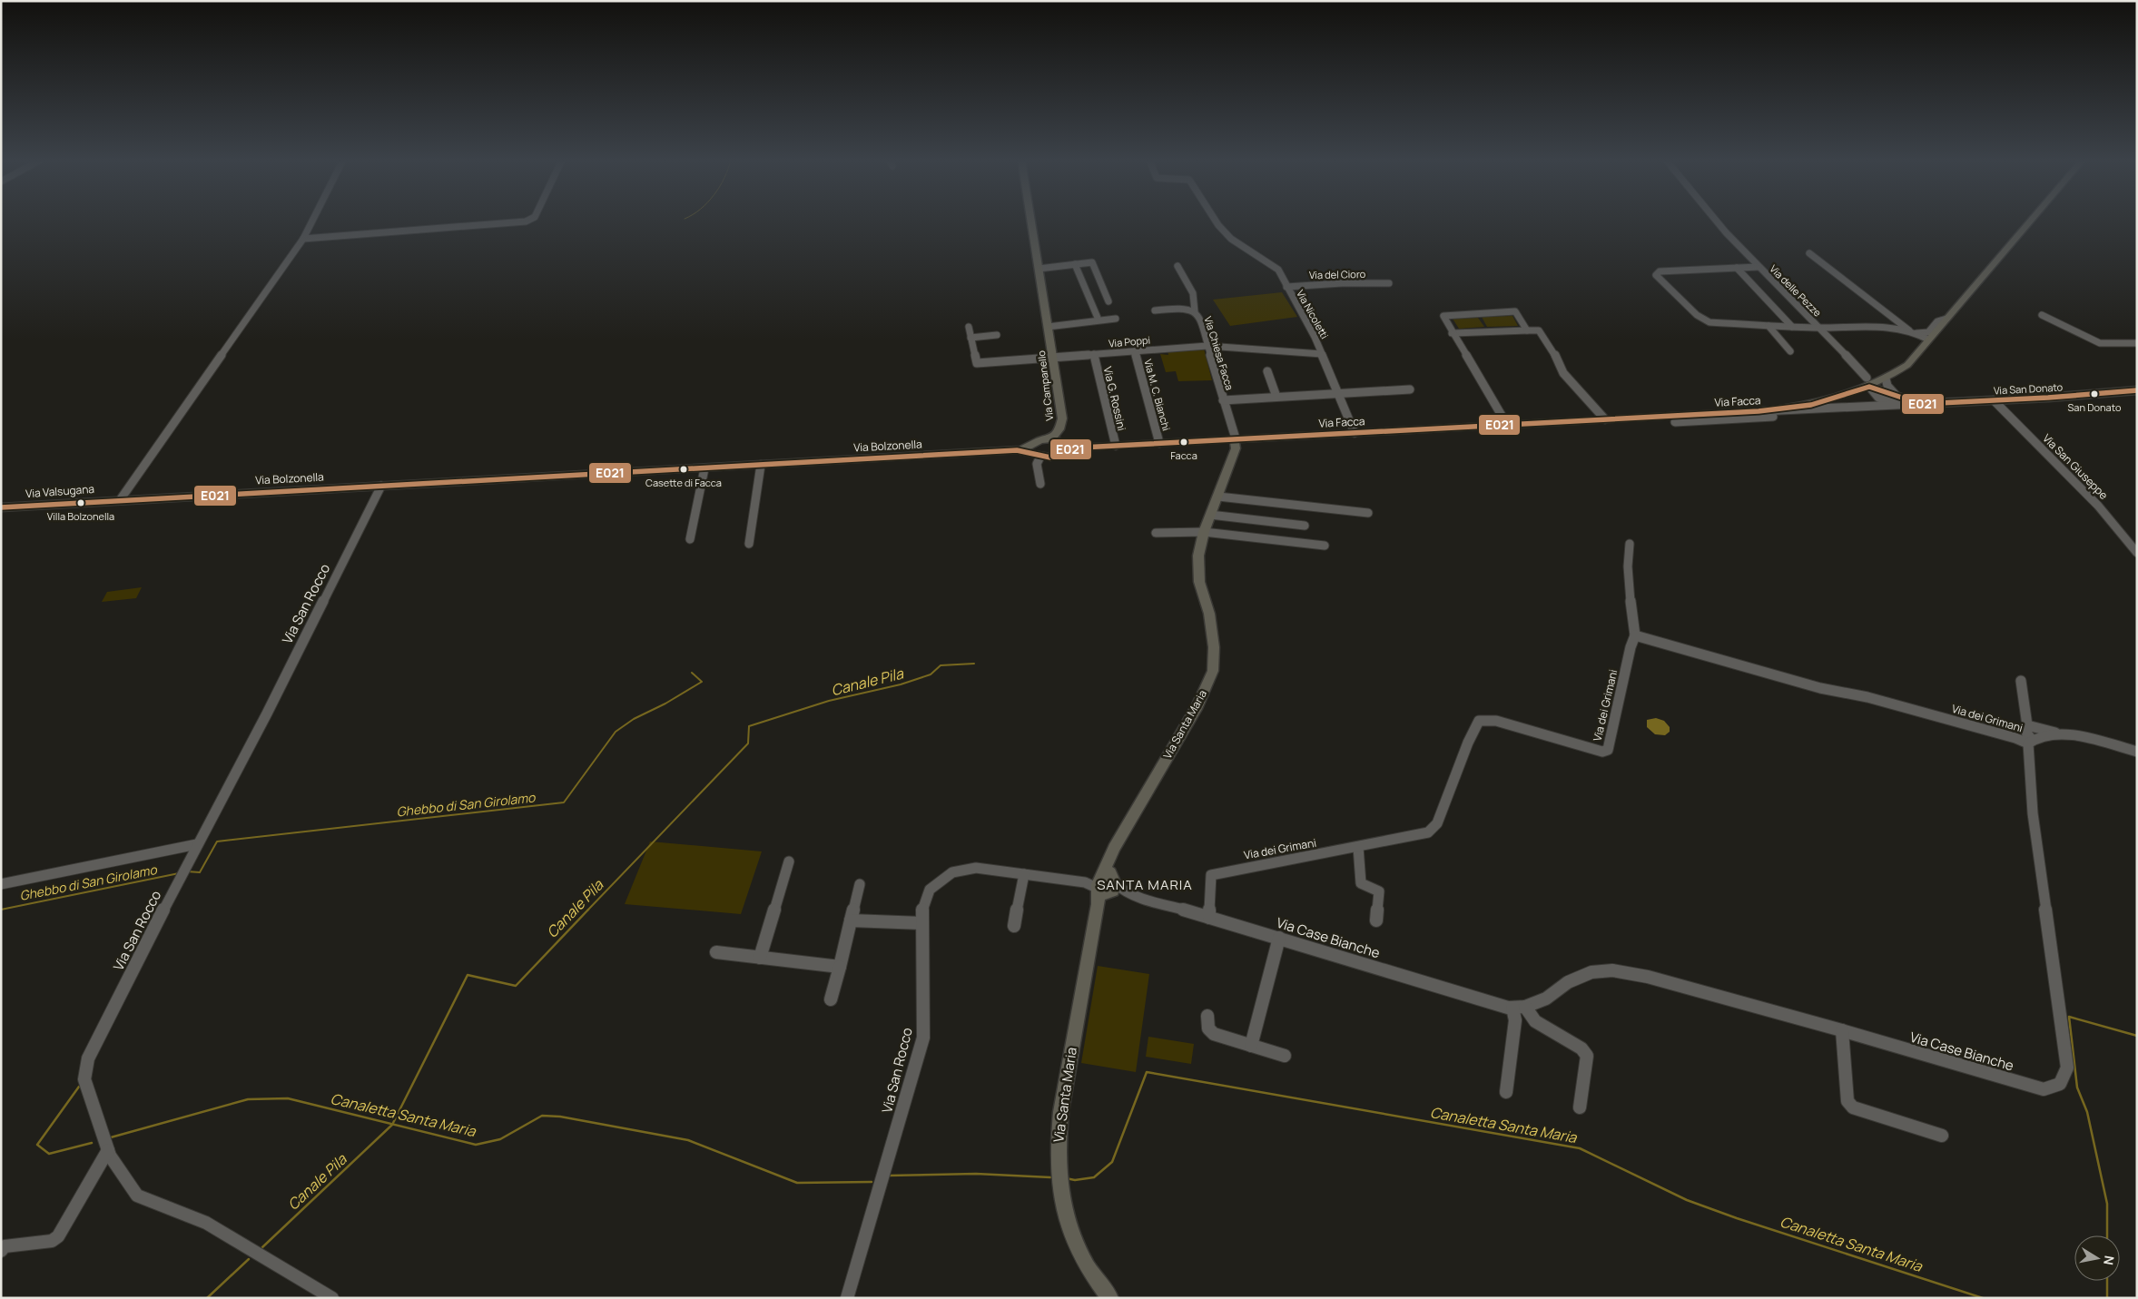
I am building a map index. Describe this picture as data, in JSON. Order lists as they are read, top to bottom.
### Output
{
  "streets": {
    "main road": [
      "Via Campanello",
      "Via Facca",
      "Via Bolzonella",
      "Via Valsugana",
      "Via Santa Maria"
    ],
    "street": [
      "Via del Cioro",
      "Via delle Pezze",
      "Via Nicoletti",
      "Via Poppi",
      "Via Chiesa Facca",
      "Via San Donato",
      "Via M. C. Bianchi",
      "Via G. Rossini",
      "Via San Giuseppe",
      "Via San Rocco",
      "Via dei Grimani",
      "Via Case Bianche"
    ]
  },
  "crossings": [
    ["Via del Cioro", "Via Nicoletti"],
    ["Via delle Pezze", "Via Facca"],
    ["Via Nicoletti", "Via Poppi"],
    ["Via Nicoletti", "Via Facca"],
    ["Via Poppi", "Via Chiesa Facca"],
    ["Via Poppi", "Via Campanello"],
    ["Via Poppi", "Via M. C. Bianchi"],
    ["Via Poppi", "Via G. Rossini"],
    ["Via Chiesa Facca", "Via Facca"],
    ["Via Chiesa Facca", "Via Santa Maria"],
    ["Via Campanello", "Via Bolzonella"],
    ["Via San Donato", "Via Facca"],
    ["Via San Donato", "Via San Giuseppe"],
    ["Via M. C. Bianchi", "Via Facca"],
    ["Via G. Rossini", "Via Facca"],
    ["Via Facca", "Via Bolzonella"],
    ["Via Facca", "Via Santa Maria"],
    ["Via Bolzonella", "Via Valsugana"],
    ["Via Bolzonella", "Via San Rocco"],
    ["Via San Rocco", "Via Santa Maria"],
    ["Via San Rocco", "Via Case Bianche"],
    ["Via dei Grimani", "Via Case Bianche"],
    ["Via Santa Maria", "Via Case Bianche"]
  ],
  "districts": ["SANTA MARIA"],
  "water": ["Canale Pila", "Ghebbo di San Girolamo", "Canaletta Santa Maria"],
  "places": [
    "San Donato",
    "Facca",
    "Casette di Facca",
    "Villa Bolzonella"
  ],
  "lines": ["transit line E021"],
  "north": "right"
}
